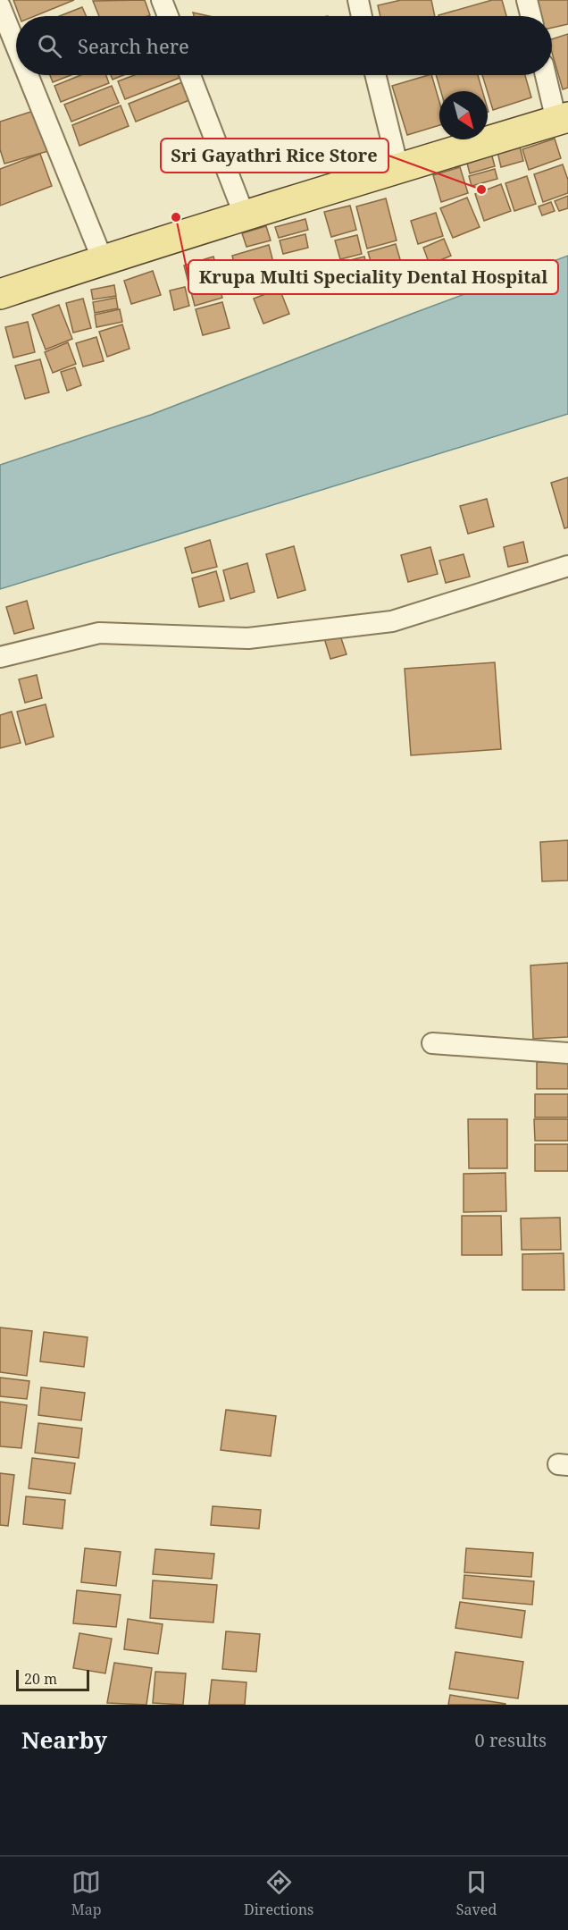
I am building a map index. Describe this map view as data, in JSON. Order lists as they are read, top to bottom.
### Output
{
  "places": ["Sri Gayathri Rice Store", "Krupa Multi Speciality Dental Hospital"],
  "scale_bar": "20 m",
  "north": "bottom right",
  "page": {
    "search": "Search here",
    "scale": "20 m",
    "heading": ["Nearby", "0 results"],
    "nav": ["Map", "Directions", "Saved"]
  }
}
